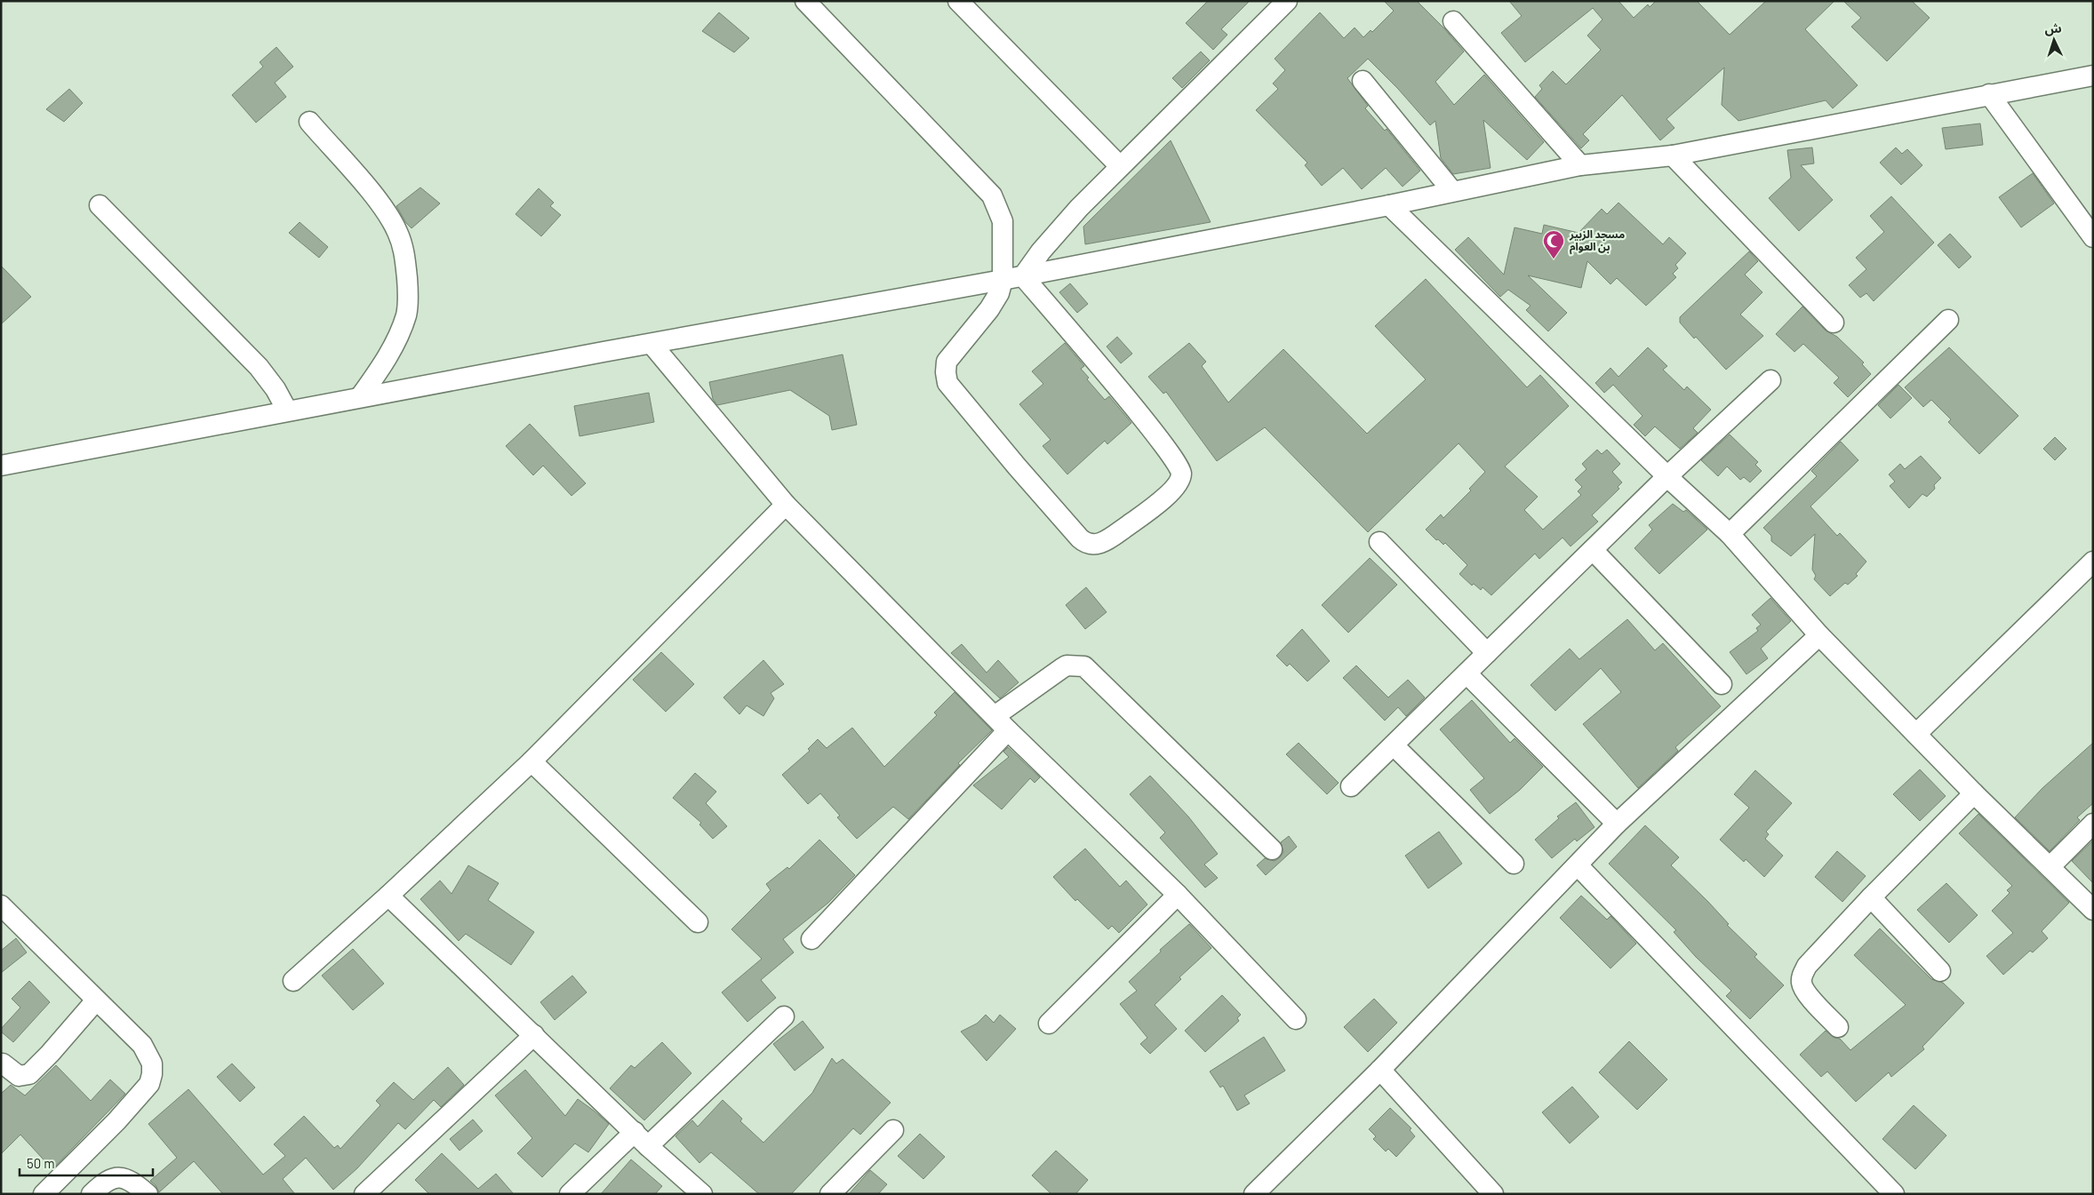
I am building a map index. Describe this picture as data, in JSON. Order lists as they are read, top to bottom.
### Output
{
  "places": {
    "mosque": ["مسجد الزبير بن العوام"]
  },
  "scale_bar": "50 m",
  "north": "top"
}
